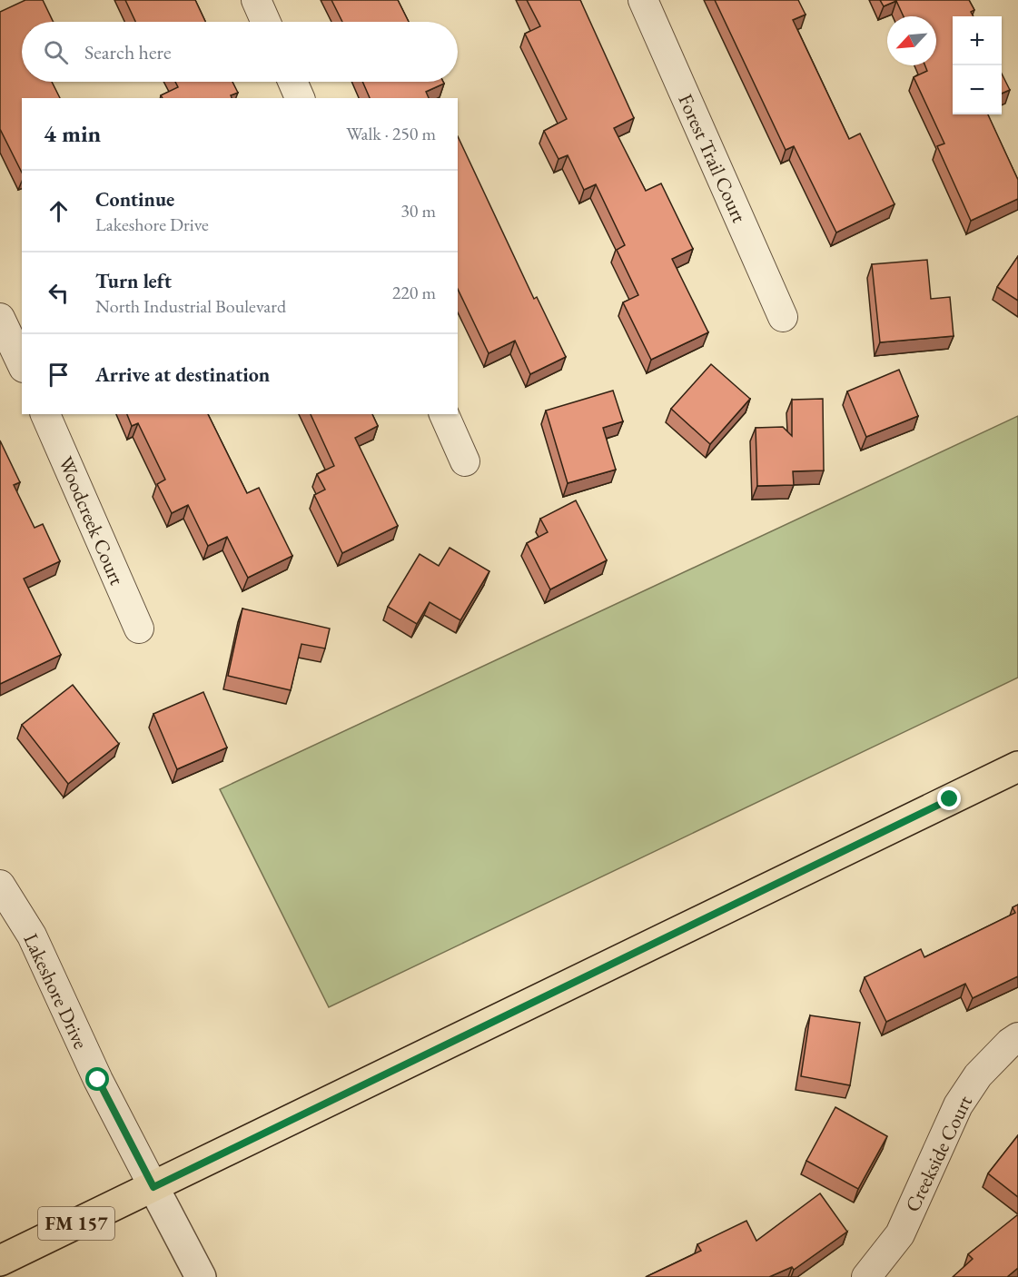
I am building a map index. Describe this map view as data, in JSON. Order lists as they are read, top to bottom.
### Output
{
  "streets": {
    "main road": ["FM 157"],
    "street": [
      "Forest Trail Court",
      "Woodcreek Court",
      "Lakeshore Drive",
      "Creekside Court"
    ]
  },
  "crossings": [
    ["Lakeshore Drive", "FM 157"]
  ],
  "north": "bottom left",
  "page": {
    "map_buttons": ["+", "−"],
    "search": "Search here",
    "heading": ["4 min", "Walk · 250 m"],
    "list": [
      ["Continue", "Lakeshore Drive", "30 m"],
      ["Turn left", "North Industrial Boulevard", "220 m"],
      "Arrive at destination"
    ]
  }
}
